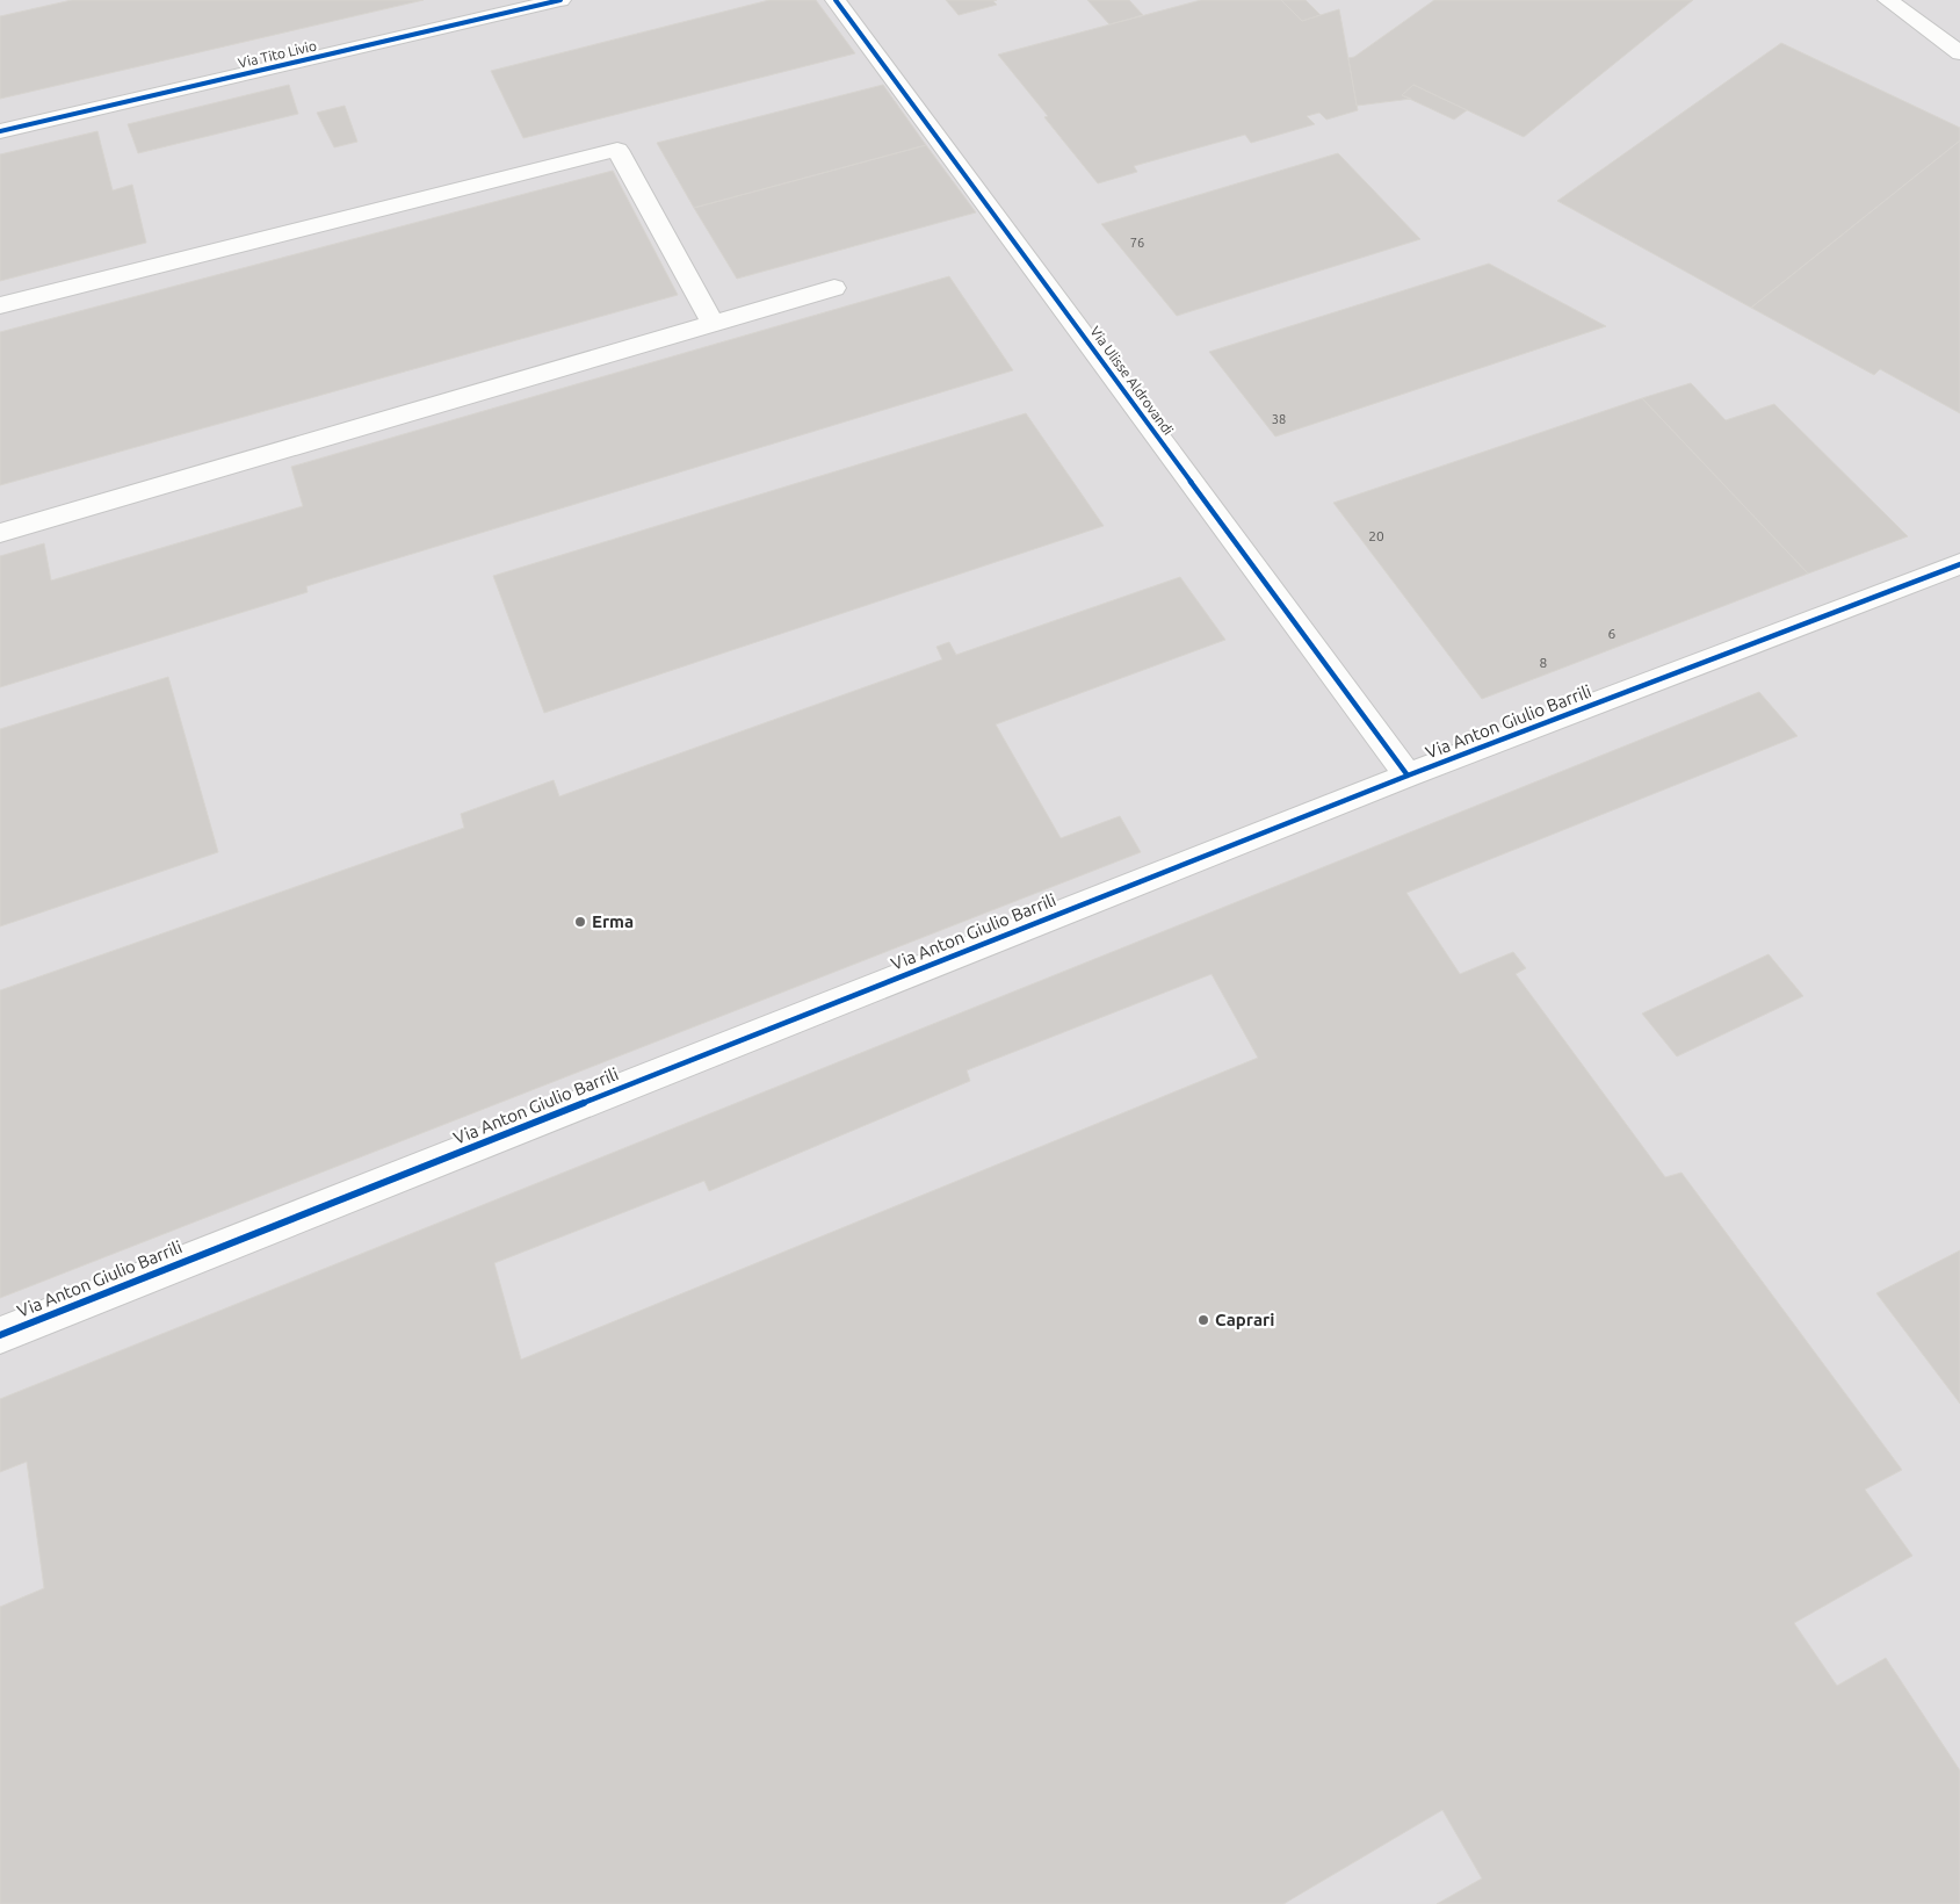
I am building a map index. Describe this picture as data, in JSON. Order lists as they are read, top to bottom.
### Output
{
  "streets": {
    "street": ["Via Tito Livio", "Via Ulisse Aldrovandi", "Via Anton Giulio Barrili"]
  },
  "crossings": [
    ["Via Ulisse Aldrovandi", "Via Anton Giulio Barrili"]
  ],
  "places": ["Erma", "Caprari"],
  "house_numbers": [
    "76",
    "38",
    "20",
    "6",
    "8"
  ]
}
